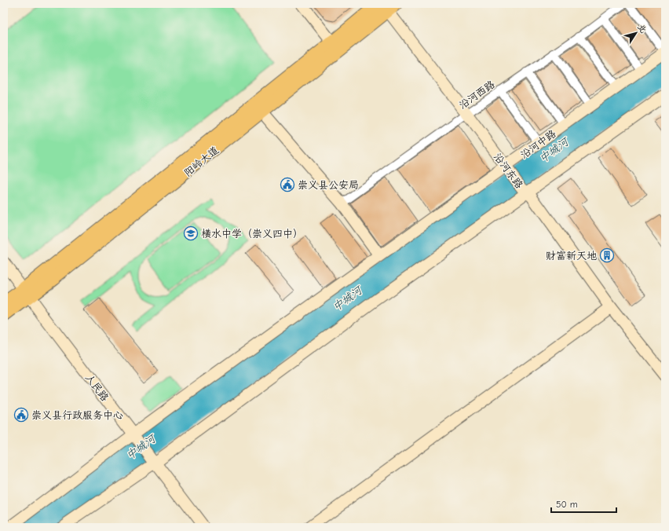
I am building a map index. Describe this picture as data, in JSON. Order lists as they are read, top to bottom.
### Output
{
  "streets": {
    "main road": ["阳岭大道"],
    "street": [
      "沿河西路",
      "沿河中路",
      "沿河东路",
      "人民路"
    ]
  },
  "crossings": [
    ["沿河西路", "沿河东路"],
    ["沿河中路", "沿河东路"],
    ["沿河中路", "人民路"],
    ["阳岭大道", "沿河东路"],
    ["阳岭大道", "人民路"]
  ],
  "water": ["中城河"],
  "places": {
    "public building": ["崇义县公安局", "崇义县行政服务中心"],
    "school or university": ["横水中学（崇义四中）"],
    "building": ["财富新天地"]
  },
  "scale_bar": "50 m",
  "north": "top right"
}
